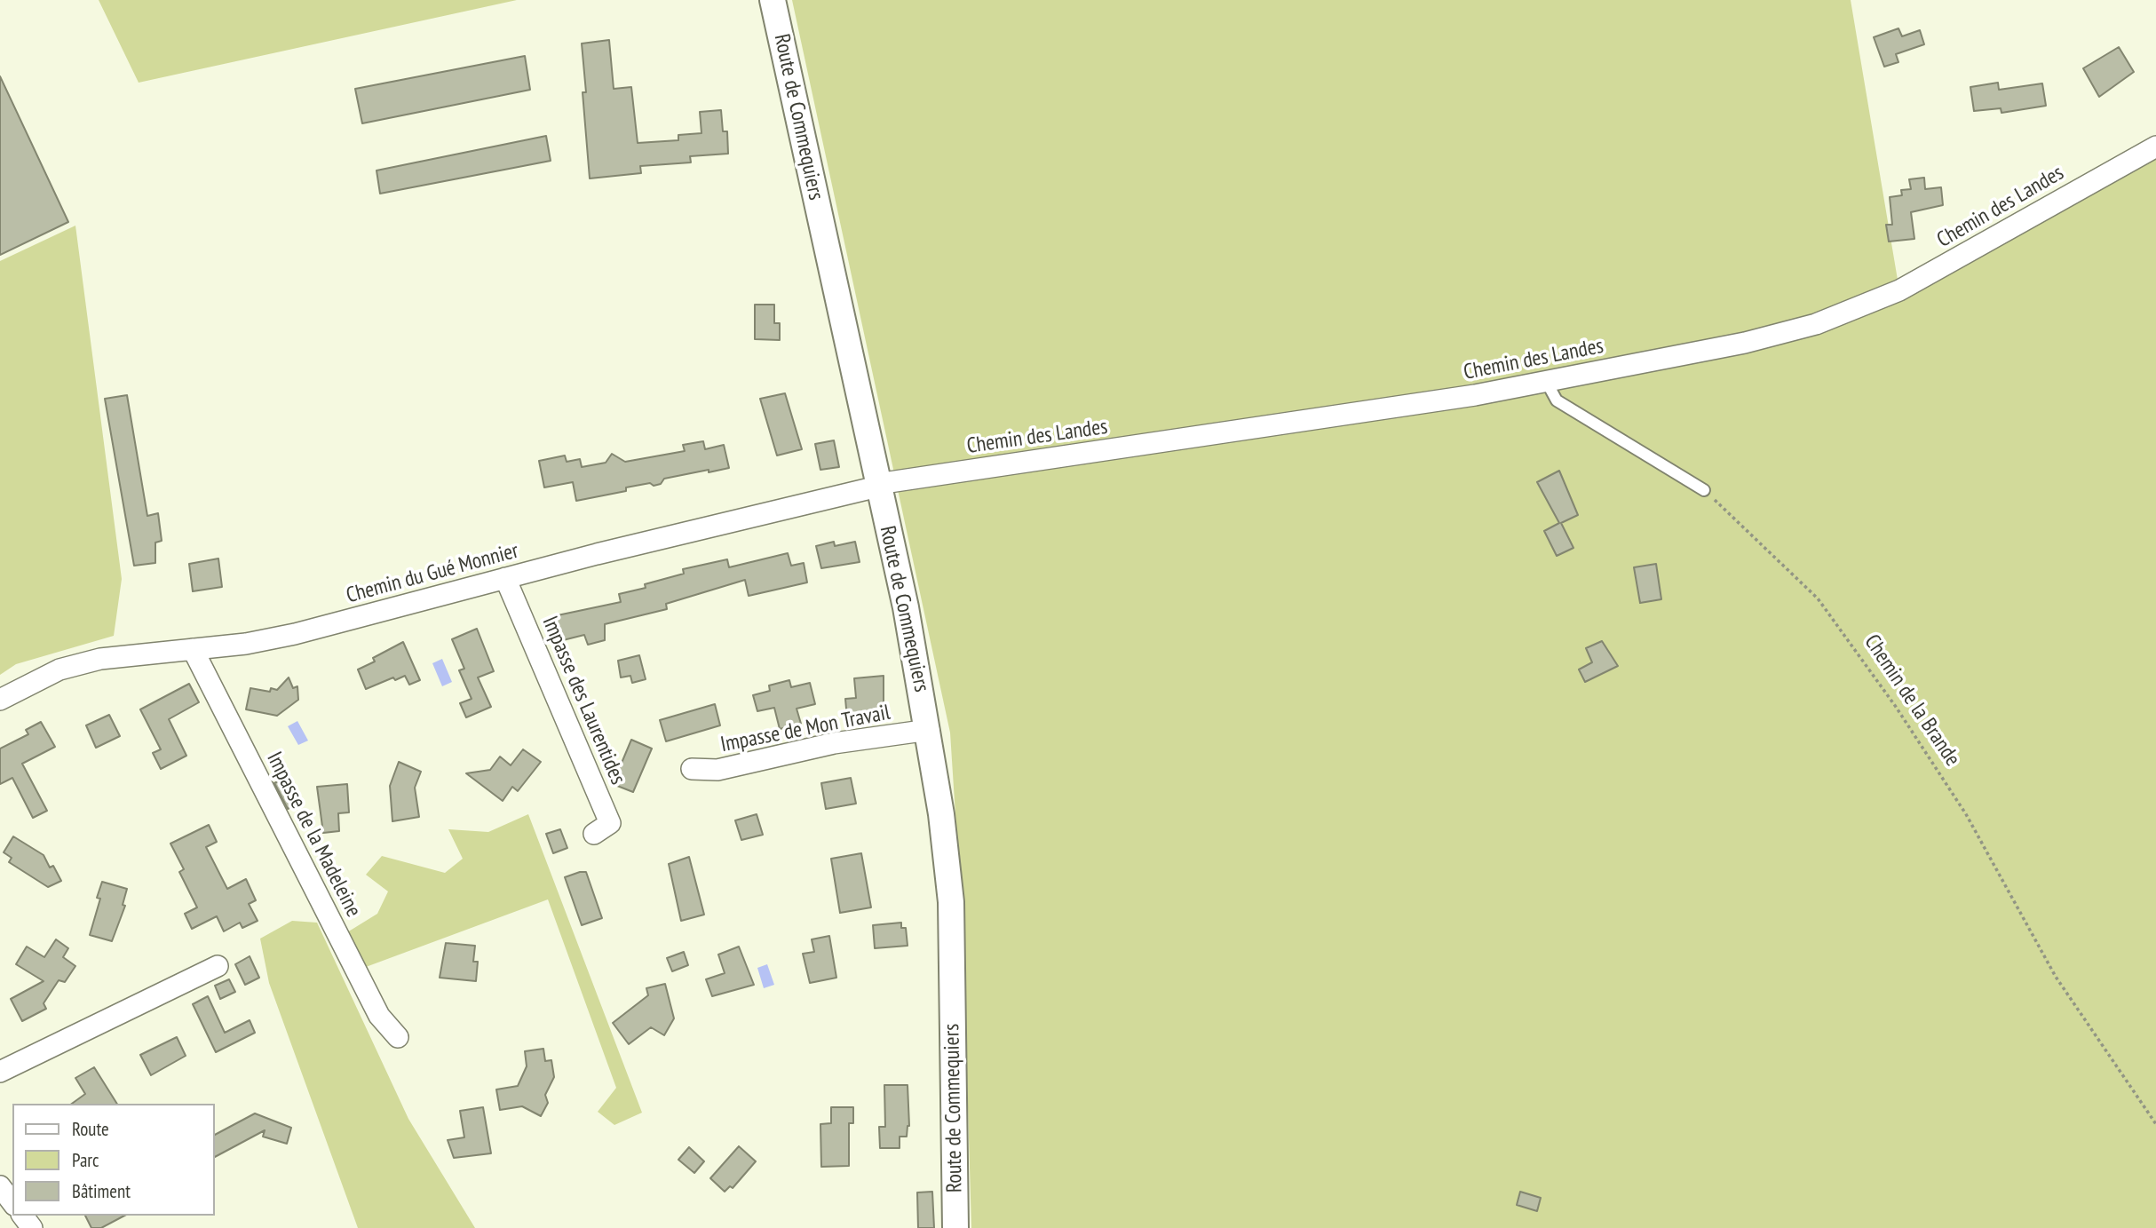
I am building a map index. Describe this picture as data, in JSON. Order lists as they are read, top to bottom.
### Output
{
  "streets": {
    "street": [
      "Route de Commequiers",
      "Chemin des Landes",
      "Chemin du Gué Monnier",
      "Impasse des Laurentides",
      "Impasse de Mon Travail",
      "Impasse de la Madeleine"
    ],
    "path": ["Chemin de la Brande"]
  },
  "crossings": [
    ["Route de Commequiers", "Chemin des Landes"],
    ["Route de Commequiers", "Chemin du Gué Monnier"],
    ["Route de Commequiers", "Impasse de Mon Travail"],
    ["Chemin des Landes", "Chemin du Gué Monnier"],
    ["Chemin du Gué Monnier", "Impasse des Laurentides"],
    ["Chemin du Gué Monnier", "Impasse de la Madeleine"]
  ],
  "legend": ["Route", "Parc", "Bâtiment"]
}
